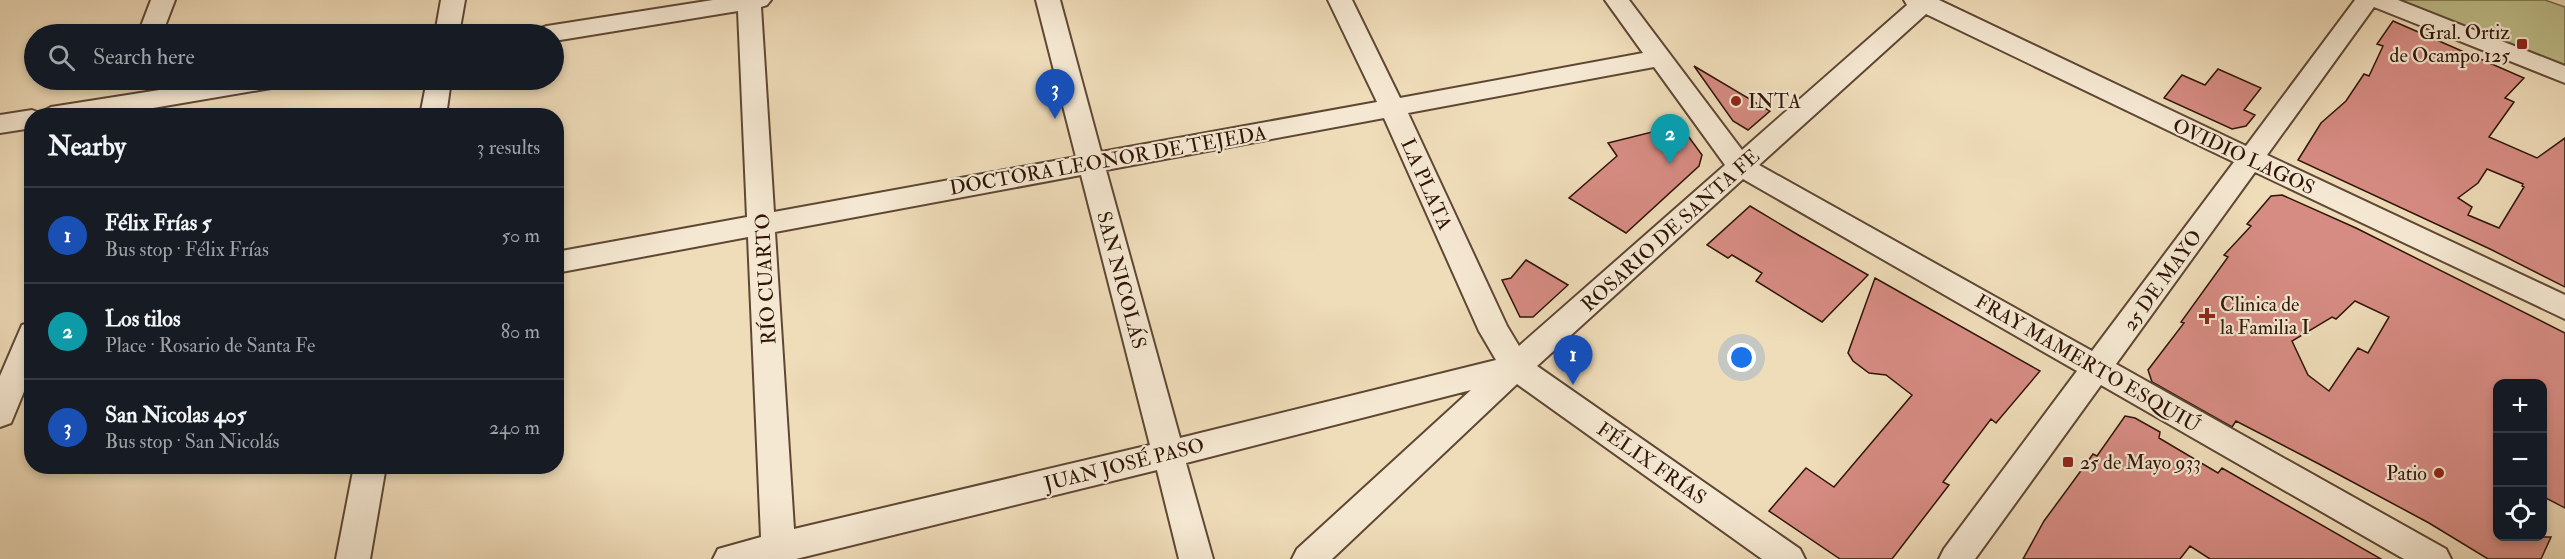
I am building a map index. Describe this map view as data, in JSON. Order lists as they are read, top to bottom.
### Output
{
  "streets": {
    "street": [
      "OVIDIO LAGOS",
      "DOCTORA LEONOR DE TEJEDA",
      "LA PLATA",
      "ROSARIO DE SANTA FE",
      "RÍO CUARTO",
      "SAN NICOLÁS",
      "25 DE MAYO",
      "FRAY MAMERTO ESQUIÚ",
      "FÉLIX FRÍAS",
      "JUAN JOSÉ PASO"
    ]
  },
  "crossings": [
    ["OVIDIO LAGOS", "ROSARIO DE SANTA FE"],
    ["OVIDIO LAGOS", "25 DE MAYO"],
    ["DOCTORA LEONOR DE TEJEDA", "LA PLATA"],
    ["DOCTORA LEONOR DE TEJEDA", "RÍO CUARTO"],
    ["DOCTORA LEONOR DE TEJEDA", "SAN NICOLÁS"],
    ["LA PLATA", "ROSARIO DE SANTA FE"],
    ["LA PLATA", "FÉLIX FRÍAS"],
    ["LA PLATA", "JUAN JOSÉ PASO"],
    ["ROSARIO DE SANTA FE", "FRAY MAMERTO ESQUIÚ"],
    ["ROSARIO DE SANTA FE", "FÉLIX FRÍAS"],
    ["ROSARIO DE SANTA FE", "JUAN JOSÉ PASO"],
    ["RÍO CUARTO", "JUAN JOSÉ PASO"],
    ["SAN NICOLÁS", "JUAN JOSÉ PASO"],
    ["25 DE MAYO", "FRAY MAMERTO ESQUIÚ"],
    ["FÉLIX FRÍAS", "JUAN JOSÉ PASO"]
  ],
  "places": {
    "transit": ["Gral. Ortiz de Ocampo 125", "25 de Mayo 933"],
    "other": ["INTA", "Patio"],
    "health": ["Clinica de la Familia I"]
  },
  "page": {
    "search": "Search here",
    "pins": ["3", "2", "1"],
    "heading": ["Nearby", "3 results"],
    "list": [
      {
        "mark": "1",
        "name": "Félix Frías 5",
        "note": "Bus stop · Félix Frías",
        "value": "50 m"
      },
      {
        "mark": "2",
        "name": "Los tilos",
        "note": "Place · Rosario de Santa Fe",
        "value": "80 m"
      },
      {
        "mark": "3",
        "name": "San Nicolas 405",
        "note": "Bus stop · San Nicolás",
        "value": "240 m"
      }
    ],
    "map_buttons": ["+", "−"]
  }
}
